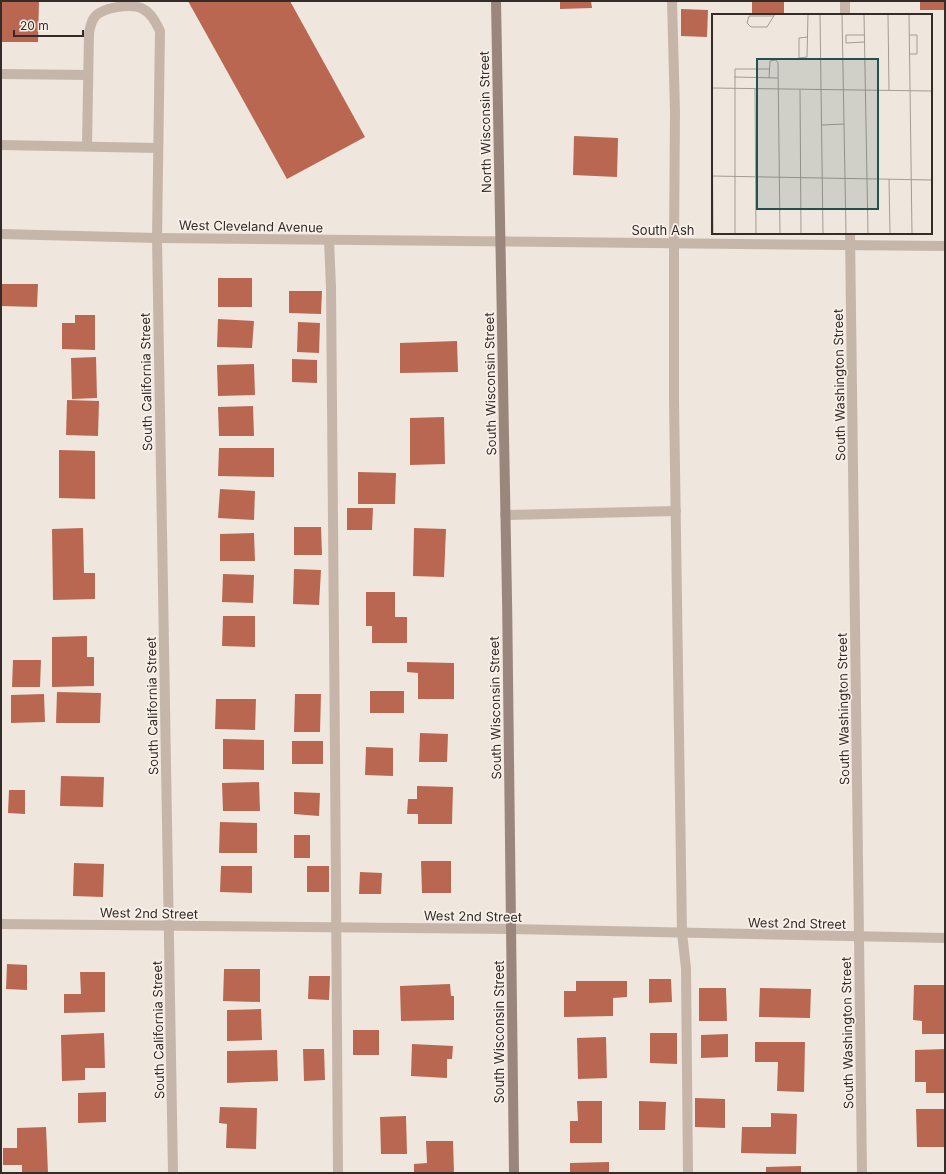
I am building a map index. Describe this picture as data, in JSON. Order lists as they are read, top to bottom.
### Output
{
  "streets": {
    "street": [
      "North Wisconsin Street",
      "West Cleveland Avenue",
      "South Ash",
      "South California Street",
      "South Wisconsin Street",
      "South Washington Street",
      "West 2nd Street"
    ]
  },
  "crossings": [
    ["North Wisconsin Street", "West Cleveland Avenue"],
    ["North Wisconsin Street", "South Ash"],
    ["North Wisconsin Street", "South Wisconsin Street"],
    ["West Cleveland Avenue", "South Ash"],
    ["West Cleveland Avenue", "South California Street"],
    ["West Cleveland Avenue", "South Wisconsin Street"],
    ["South Ash", "South Wisconsin Street"],
    ["South Ash", "South Washington Street"],
    ["South California Street", "West 2nd Street"],
    ["South Wisconsin Street", "West 2nd Street"],
    ["South Washington Street", "West 2nd Street"]
  ],
  "scale_bar": "20 m"
}
